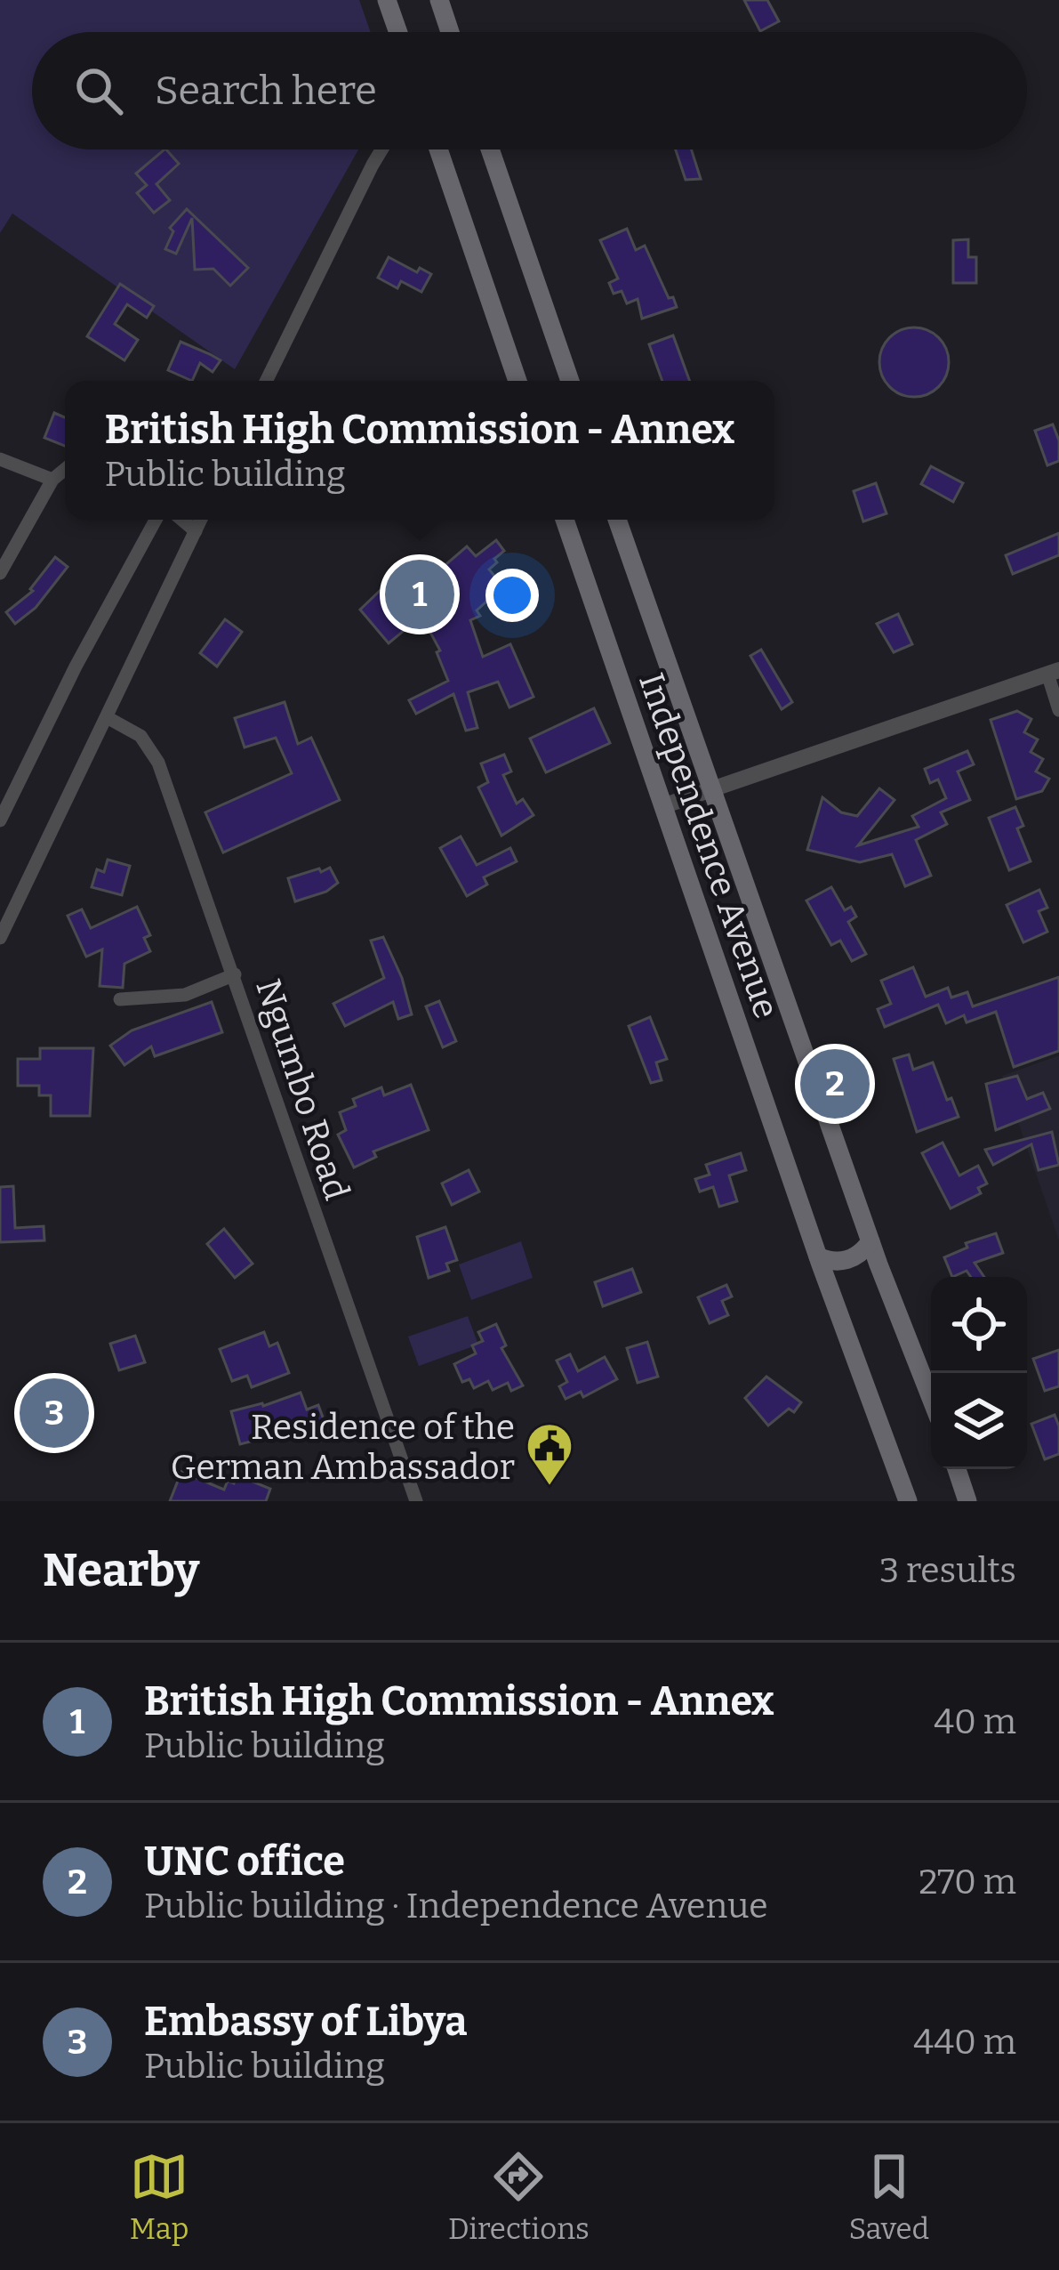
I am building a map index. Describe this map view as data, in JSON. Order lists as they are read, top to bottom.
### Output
{
  "streets": {
    "main road": ["Independence Avenue"],
    "street": ["Ngumbo Road"]
  },
  "places": {
    "public building": ["Residence of the German Ambassador"]
  },
  "page": {
    "search": "Search here",
    "popup": ["British High Commission - Annex", "Public building"],
    "pins": ["1", "2", "3"],
    "heading": ["Nearby", "3 results"],
    "list": [
      {
        "mark": "1",
        "name": "British High Commission - Annex",
        "note": "Public building",
        "value": "40 m"
      },
      {
        "mark": "2",
        "name": "UNC office",
        "note": "Public building · Independence Avenue",
        "value": "270 m"
      },
      {
        "mark": "3",
        "name": "Embassy of Libya",
        "note": "Public building",
        "value": "440 m"
      }
    ],
    "nav": ["Map", "Directions", "Saved"]
  }
}
